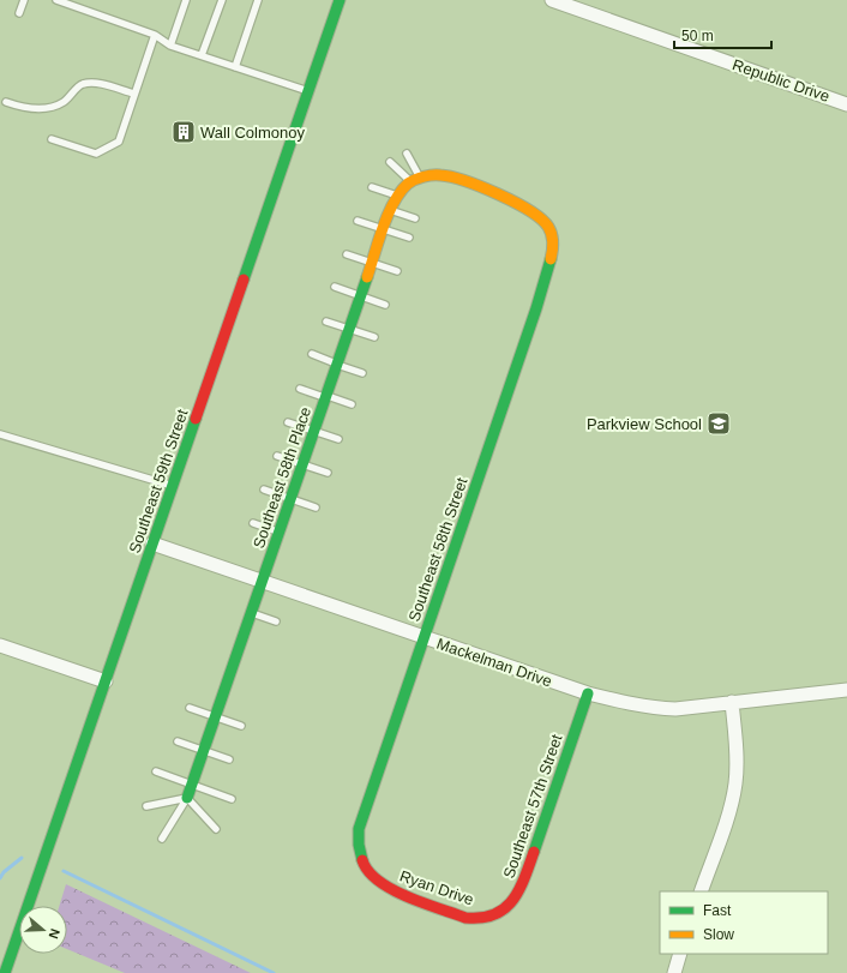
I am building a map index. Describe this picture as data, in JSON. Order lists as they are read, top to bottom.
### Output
{
  "streets": {
    "street": [
      "Republic Drive",
      "Southeast 58th Place",
      "Southeast 59th Street",
      "Southeast 58th Street",
      "Mackelman Drive",
      "Southeast 57th Street",
      "Ryan Drive"
    ]
  },
  "crossings": [
    ["Southeast 58th Place", "Southeast 58th Street"],
    ["Southeast 58th Place", "Mackelman Drive"],
    ["Southeast 59th Street", "Mackelman Drive"],
    ["Southeast 58th Street", "Mackelman Drive"],
    ["Southeast 58th Street", "Ryan Drive"],
    ["Mackelman Drive", "Southeast 57th Street"],
    ["Southeast 57th Street", "Ryan Drive"]
  ],
  "places": {
    "building": ["Wall Colmonoy"],
    "school or university": ["Parkview School"]
  },
  "legend": ["Fast", "Slow"],
  "scale_bar": "50 m",
  "north": "right"
}
